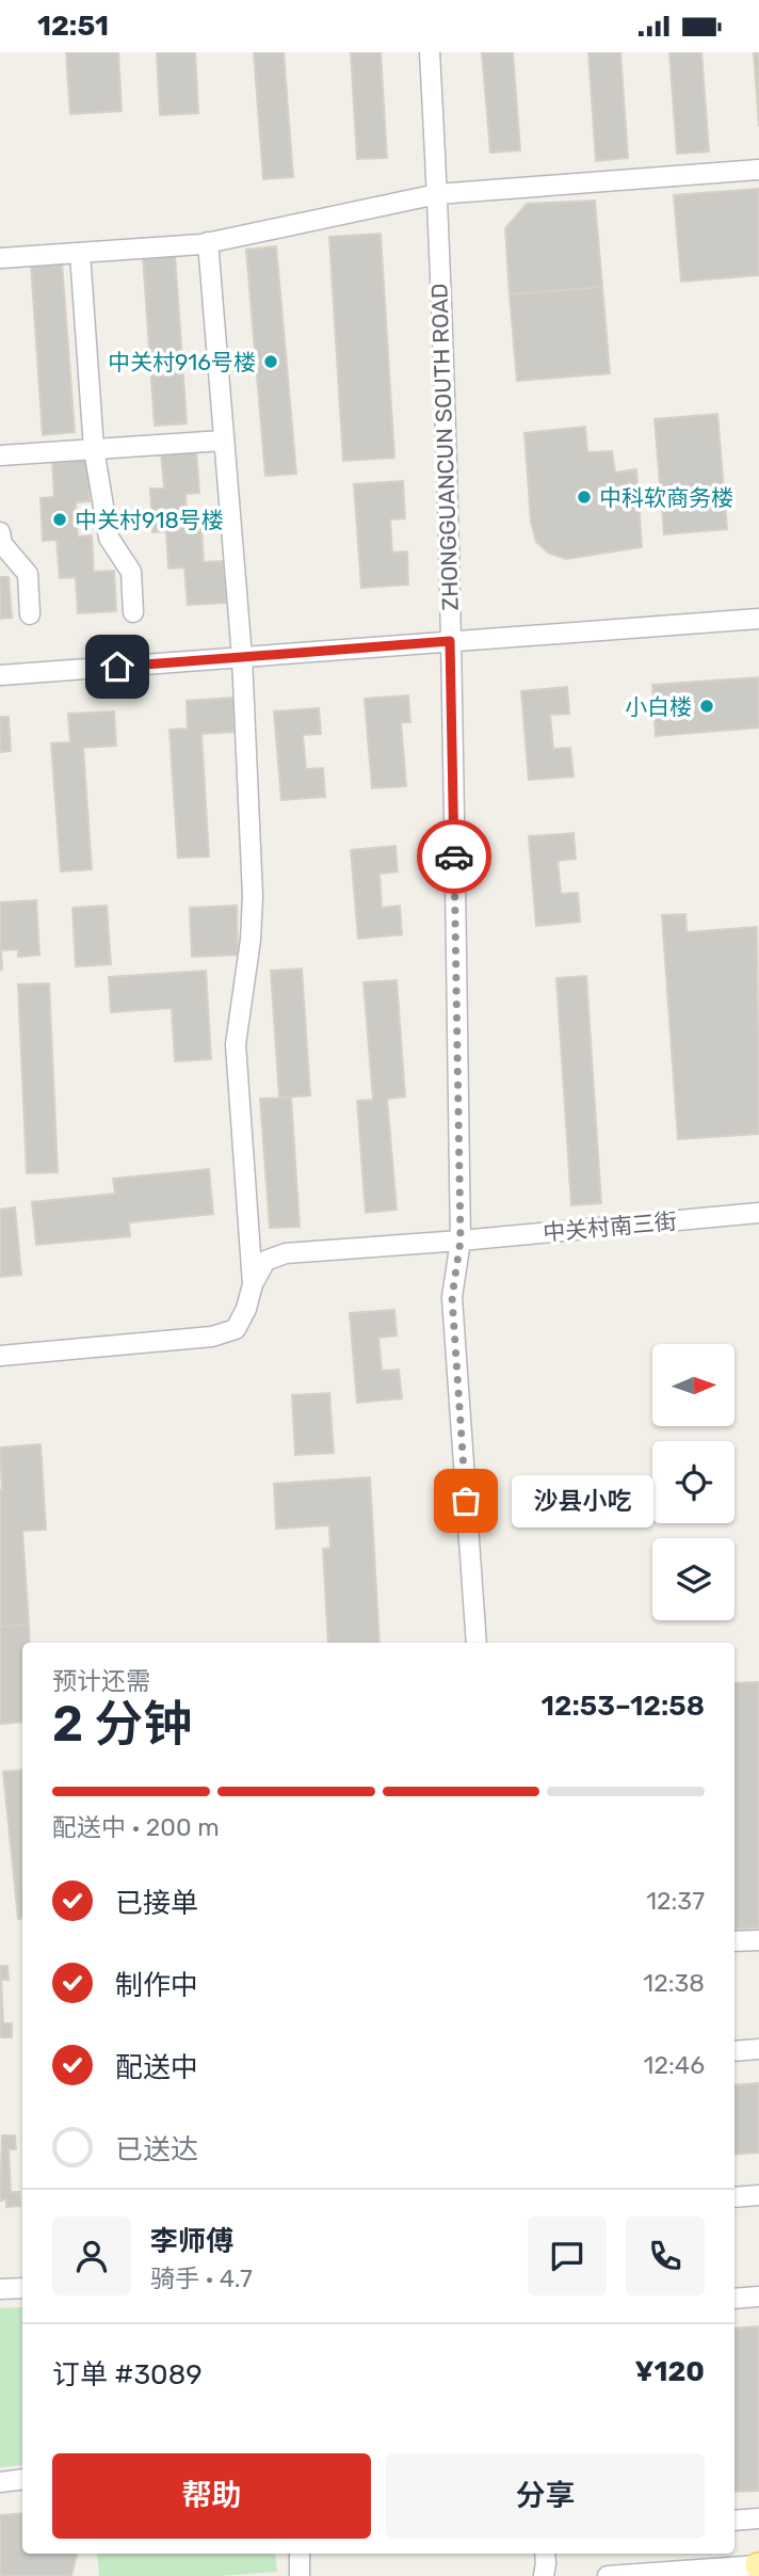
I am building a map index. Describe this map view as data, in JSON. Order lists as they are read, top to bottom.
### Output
{
  "streets": {
    "street": ["ZHONGGUANCUN SOUTH ROAD", "中关村南三街"]
  },
  "crossings": [
    ["ZHONGGUANCUN SOUTH ROAD", "中关村南三街"]
  ],
  "places": [
    "中关村916号楼",
    "中科软商务楼",
    "中关村918号楼",
    "小白楼",
    "沙县小吃"
  ],
  "north": "right",
  "page": {
    "status": "12:51",
    "bubble": "沙县小吃",
    "heading": ["2 分钟", "预计还需", "12:53–12:58"],
    "panel": [
      "李师傅",
      "骑手 · 4.7",
      "订单 #3089",
      "¥120"
    ],
    "bar": "配送中 · 200 m",
    "list": [
      ["已接单", "12:37"],
      ["制作中", "12:38"],
      ["配送中", "12:46"],
      "已送达"
    ],
    "buttons": ["帮助", "分享"]
  }
}
